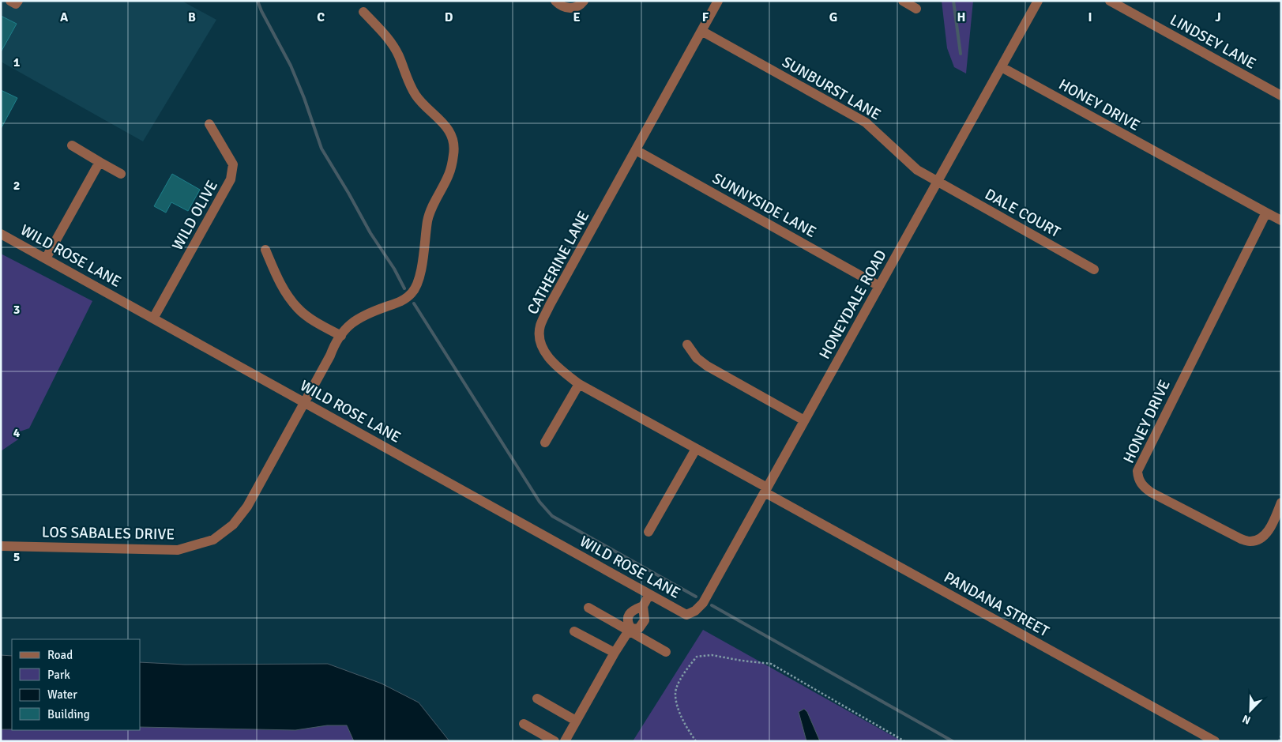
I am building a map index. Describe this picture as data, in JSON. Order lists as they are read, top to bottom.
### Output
{
  "streets": {
    "street": [
      "LINDSEY LANE",
      "SUNBURST LANE",
      "HONEY DRIVE",
      "SUNNYSIDE LANE",
      "DALE COURT",
      "WILD OLIVE",
      "WILD ROSE LANE",
      "CATHERINE LANE",
      "HONEYDALE ROAD",
      "LOS SABALES DRIVE",
      "PANDANA STREET"
    ]
  },
  "crossings": [
    ["SUNBURST LANE", "DALE COURT"],
    ["SUNBURST LANE", "CATHERINE LANE"],
    ["SUNBURST LANE", "HONEYDALE ROAD"],
    ["HONEY DRIVE", "HONEYDALE ROAD"],
    ["SUNNYSIDE LANE", "CATHERINE LANE"],
    ["SUNNYSIDE LANE", "HONEYDALE ROAD"],
    ["DALE COURT", "HONEYDALE ROAD"],
    ["WILD OLIVE", "WILD ROSE LANE"],
    ["WILD ROSE LANE", "HONEYDALE ROAD"],
    ["WILD ROSE LANE", "LOS SABALES DRIVE"],
    ["CATHERINE LANE", "HONEYDALE ROAD"],
    ["CATHERINE LANE", "PANDANA STREET"],
    ["HONEYDALE ROAD", "PANDANA STREET"]
  ],
  "legend": [
    "Road",
    "Park",
    "Water",
    "Building"
  ],
  "north": "bottom left",
  "grid": {
    "columns": [
      "A",
      "B",
      "C",
      "D",
      "E",
      "F",
      "G",
      "H",
      "I",
      "J"
    ],
    "rows": [
      "1",
      "2",
      "3",
      "4",
      "5"
    ]
  }
}
